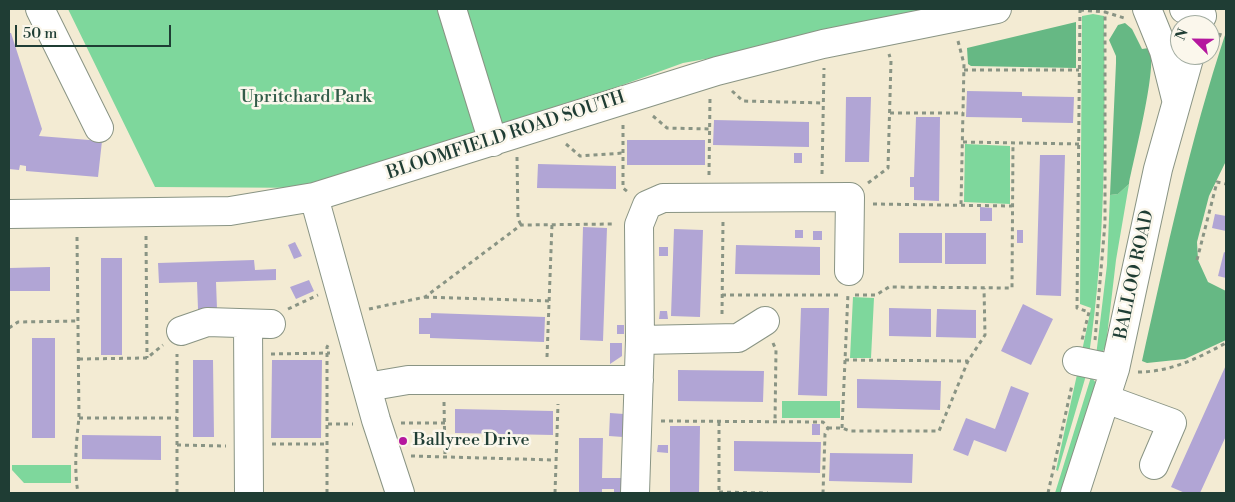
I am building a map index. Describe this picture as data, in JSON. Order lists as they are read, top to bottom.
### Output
{
  "streets": {
    "street": ["BLOOMFIELD ROAD SOUTH", "BALLOO ROAD"]
  },
  "parks": ["Upritchard Park"],
  "places": ["Ballyree Drive"],
  "scale_bar": "50 m",
  "north": "top left"
}
